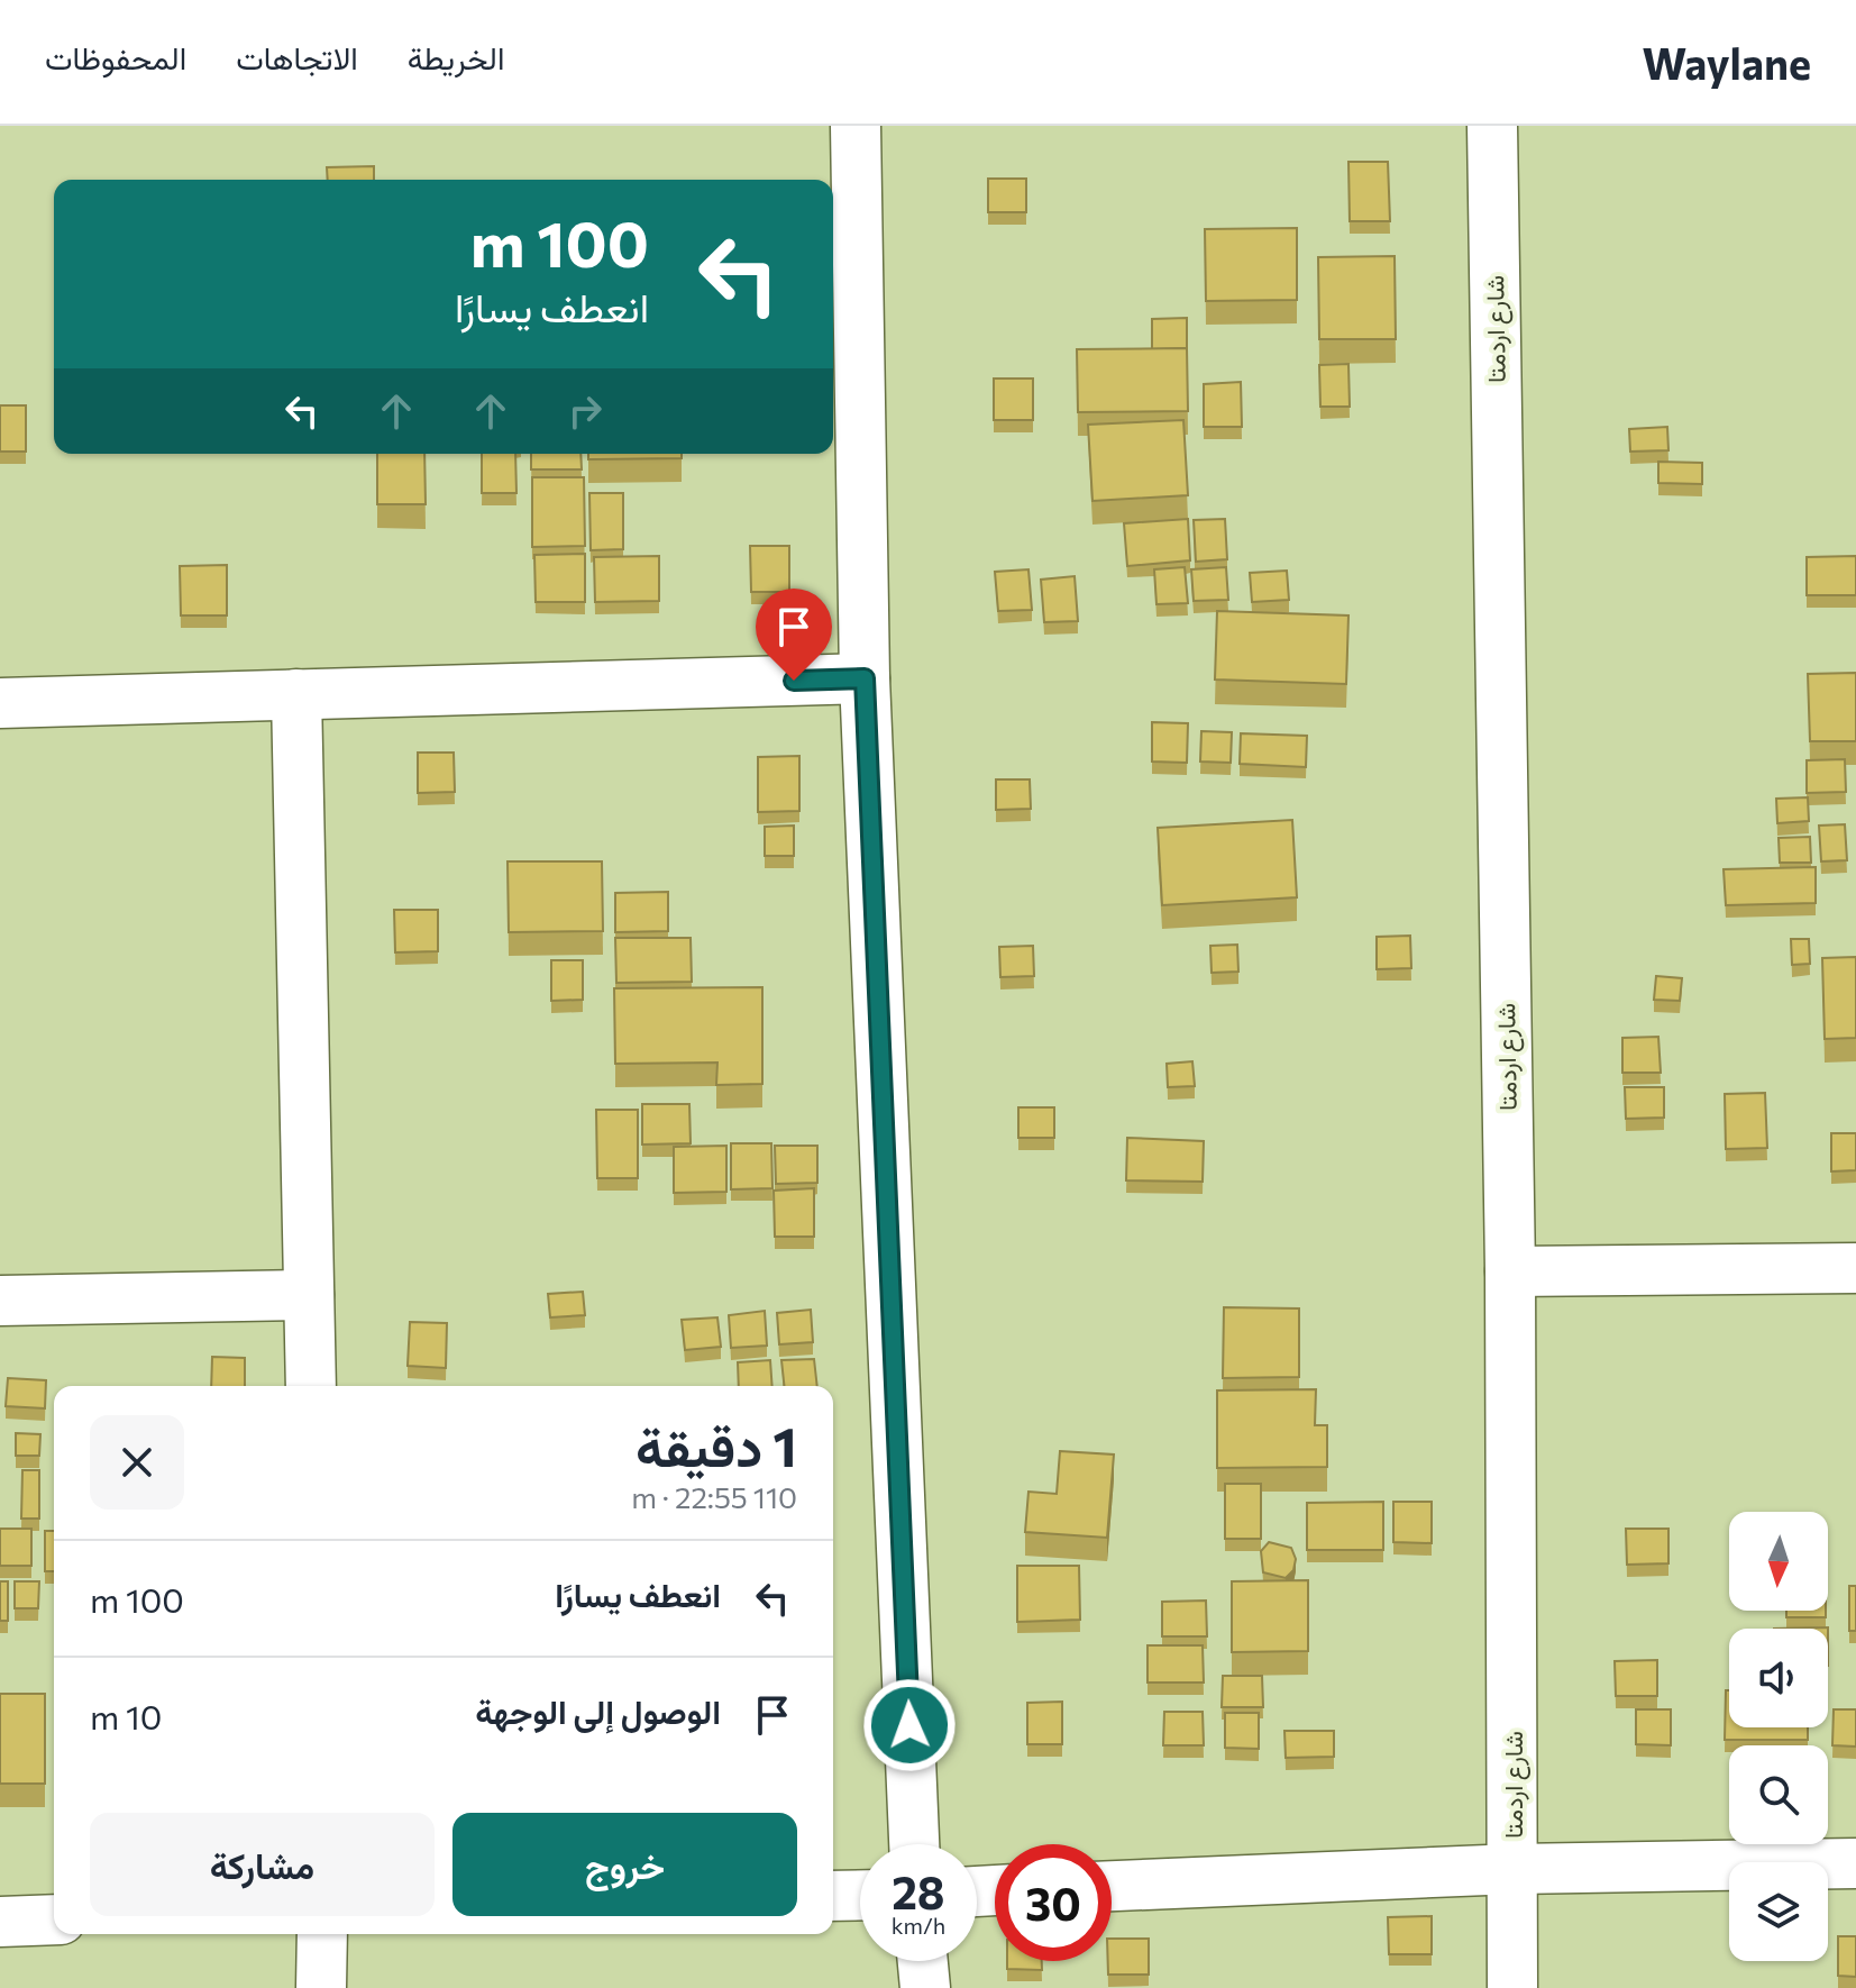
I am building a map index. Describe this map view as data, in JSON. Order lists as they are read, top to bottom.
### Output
{
  "streets": {
    "street": ["شارع اردمتا"]
  },
  "north": "bottom",
  "page": {
    "header": "Waylane",
    "nav": ["الخريطة", "الاتجاهات", "المحفوظات"],
    "turn": ["100 m", "انعطف يسارًا"],
    "heading": ["1 دقيقة", "110 m · 22:55"],
    "list": [
      {
        "name": "انعطف يسارًا",
        "value": "100 m"
      },
      {
        "name": "الوصول إلى الوجهة",
        "value": "10 m"
      }
    ],
    "buttons": ["خروج", "مشاركة"],
    "speed": "28 km/h",
    "limit": "30"
  }
}
